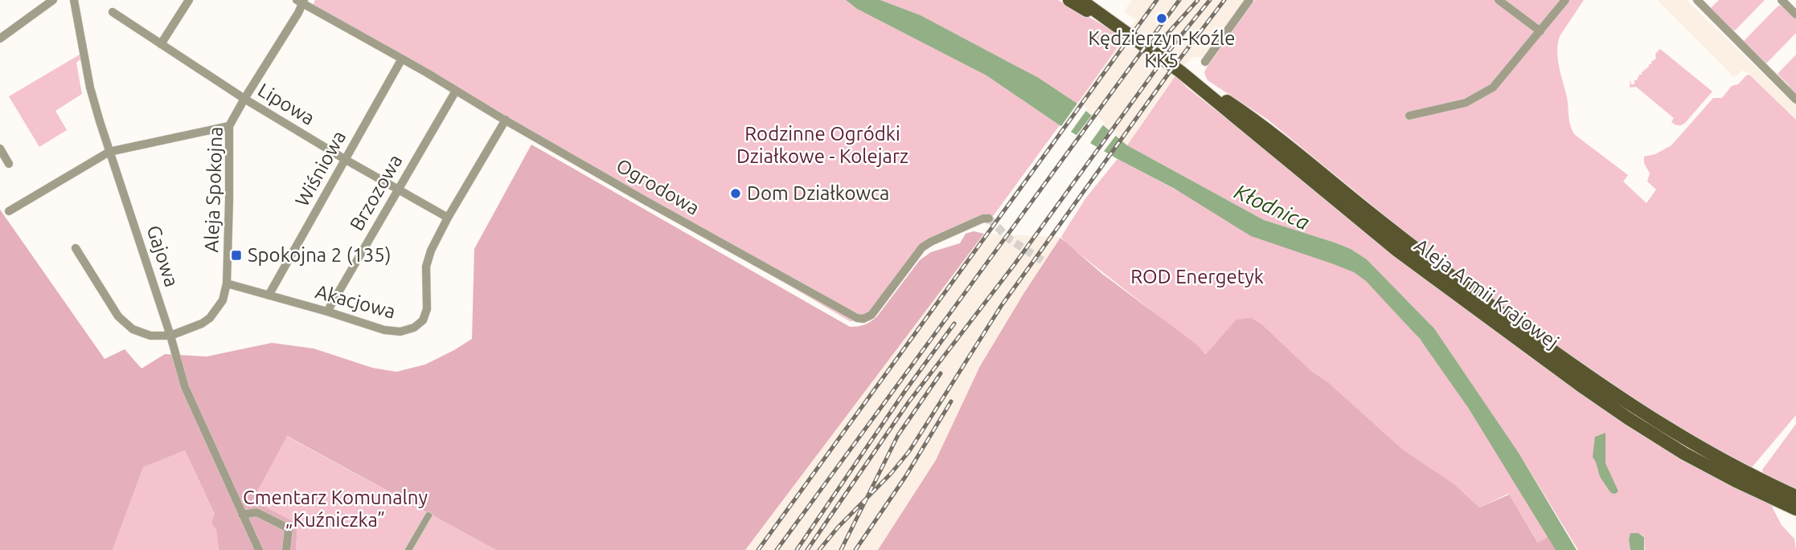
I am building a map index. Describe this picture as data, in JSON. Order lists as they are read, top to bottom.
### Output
{
  "streets": {
    "main road": ["Aleja Armii Krajowej"],
    "street": [
      "Lipowa",
      "Wiśniowa",
      "Ogrodowa",
      "Aleja Spokojna",
      "Brzozowa",
      "Gajowa",
      "Akacjowa"
    ]
  },
  "crossings": [
    ["Lipowa", "Wiśniowa"],
    ["Lipowa", "Aleja Spokojna"],
    ["Lipowa", "Brzozowa"],
    ["Lipowa", "Akacjowa"],
    ["Wiśniowa", "Ogrodowa"],
    ["Wiśniowa", "Akacjowa"],
    ["Ogrodowa", "Aleja Spokojna"],
    ["Ogrodowa", "Brzozowa"],
    ["Ogrodowa", "Akacjowa"],
    ["Aleja Spokojna", "Gajowa"],
    ["Aleja Spokojna", "Akacjowa"],
    ["Brzozowa", "Akacjowa"]
  ],
  "water": ["Kłodnica"],
  "parks": ["Rodzinne Ogródki Działkowe - Kolejarz", "ROD Energetyk", "Cmentarz Komunalny „Kuźniczka”"],
  "places": {
    "other": ["Kędzierzyn-Koźle KK5", "Dom Działkowca"],
    "transit": ["Spokojna 2 (135)"]
  }
}
